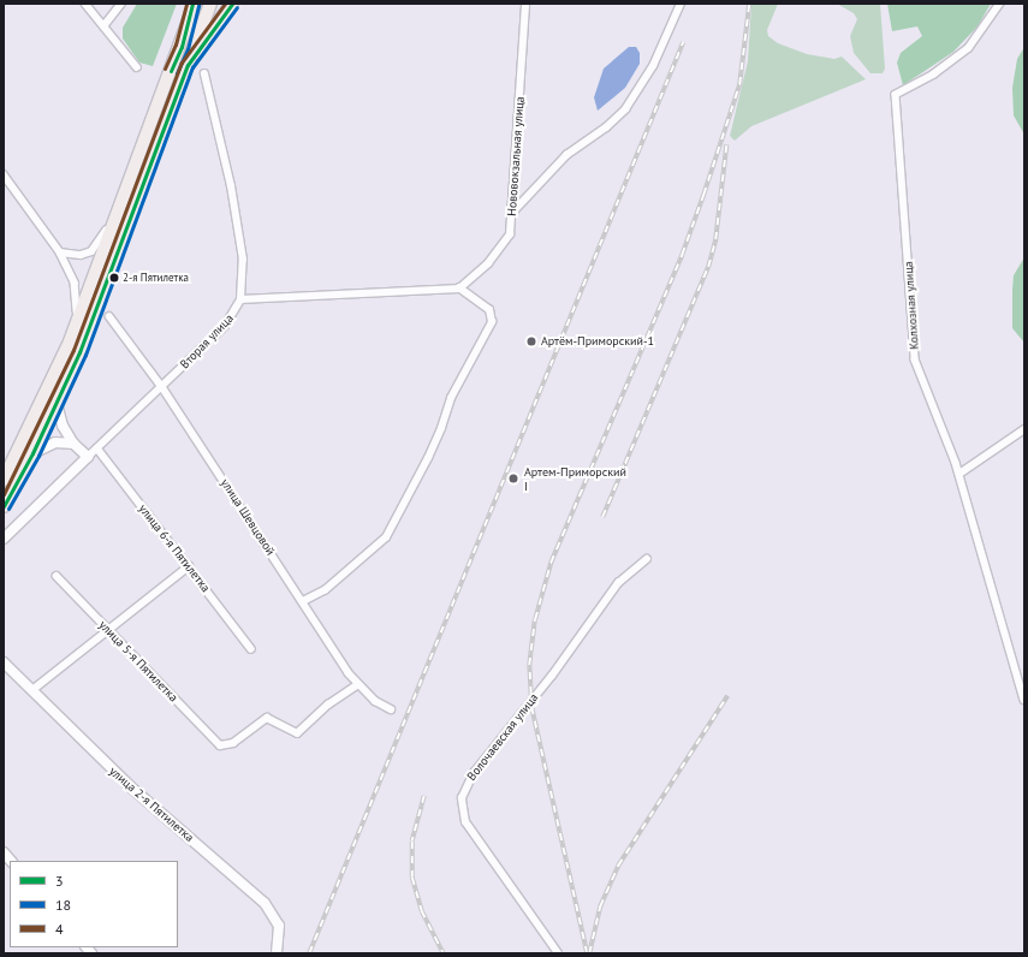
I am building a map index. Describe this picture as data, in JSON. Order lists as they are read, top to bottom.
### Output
{
  "streets": {
    "main road": ["Вторая улица", "улица 2-я Пятилетка"],
    "street": [
      "Нововокзальная улица",
      "Колхозная улица",
      "улица Шевцовой",
      "улица 6-я Пятилетка",
      "улица 5-я Пятилетка",
      "Волочаевская улица"
    ]
  },
  "crossings": [
    ["Вторая улица", "улица Шевцовой"],
    ["Вторая улица", "улица 6-я Пятилетка"],
    ["улица Шевцовой", "улица 5-я Пятилетка"]
  ],
  "places": ["2-я Пятилетка", "Артём-Приморский-1", "Артем-Приморский I"],
  "lines": ["transit line 3", "transit line 4", "transit line 18"],
  "legend": ["3", "18", "4"]
}
